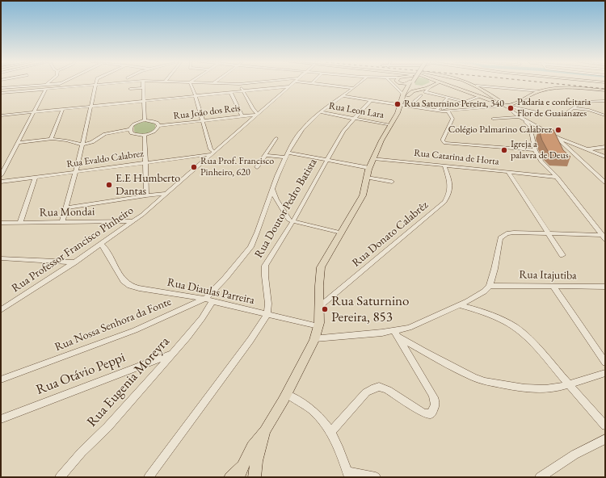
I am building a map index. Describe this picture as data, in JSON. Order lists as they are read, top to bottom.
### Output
{
  "streets": {
    "street": [
      "Rua Leon Lara",
      "Rua João dos Reis",
      "Rua Catarina de Horta",
      "Rua Evaldo Calabrez",
      "Rua Doutor Pedro Batista",
      "Rua Mondai",
      "Rua Donato Calabrêz",
      "Rua Professor Francisco Pinheiro",
      "Rua Itajutiba",
      "Rua Diaulas Parreira",
      "Rua Nossa Senhora da Fonte",
      "Rua Otávio Peppi",
      "Rua Eugenia Moreyra"
    ]
  },
  "crossings": [
    ["Rua Leon Lara", "Rua Doutor Pedro Batista"],
    ["Rua Leon Lara", "Rua Nossa Senhora da Fonte"],
    ["Rua João dos Reis", "Rua Professor Francisco Pinheiro"],
    ["Rua Catarina de Horta", "Rua Donato Calabrêz"],
    ["Rua Evaldo Calabrez", "Rua Professor Francisco Pinheiro"],
    ["Rua Doutor Pedro Batista", "Rua Diaulas Parreira"],
    ["Rua Mondai", "Rua Professor Francisco Pinheiro"],
    ["Rua Professor Francisco Pinheiro", "Rua Diaulas Parreira"],
    ["Rua Diaulas Parreira", "Rua Nossa Senhora da Fonte"],
    ["Rua Diaulas Parreira", "Rua Eugenia Moreyra"],
    ["Rua Nossa Senhora da Fonte", "Rua Eugenia Moreyra"],
    ["Rua Otávio Peppi", "Rua Eugenia Moreyra"]
  ],
  "places": [
    "Rua Saturnino Pereira, 340",
    "Padaria e confeitaria Flor de Guaianazes",
    "Colégio Palmarino Calabrez",
    "Igreja a palavra de Deus",
    "Rua Prof. Francisco Pinheiro, 620",
    "E.E Humberto Dantas",
    "Rua Saturnino Pereira, 853"
  ]
}
